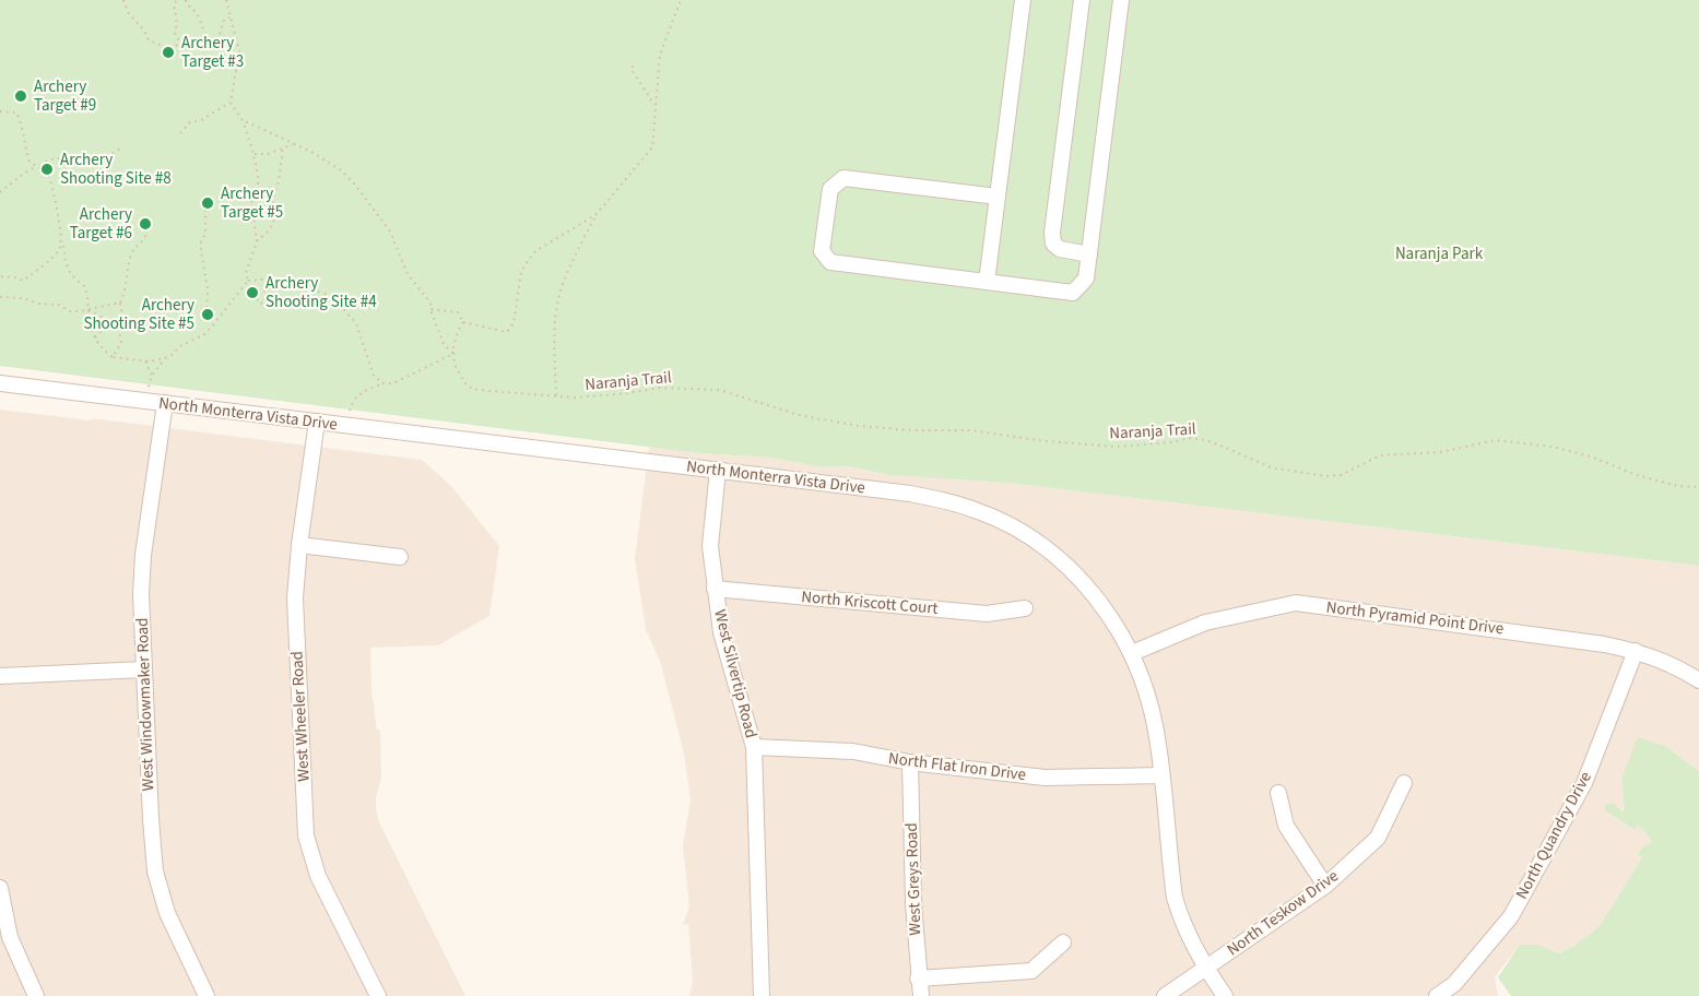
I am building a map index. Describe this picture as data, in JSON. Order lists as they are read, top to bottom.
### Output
{
  "streets": {
    "street": [
      "North Monterra Vista Drive",
      "North Kriscott Court",
      "North Pyramid Point Drive",
      "West Silvertip Road",
      "West Windowmaker Road",
      "West Wheeler Road",
      "North Flat Iron Drive",
      "North Quandry Drive",
      "West Greys Road",
      "North Teskow Drive"
    ],
    "path": ["Naranja Trail"]
  },
  "crossings": [
    ["North Monterra Vista Drive", "North Pyramid Point Drive"],
    ["North Monterra Vista Drive", "West Silvertip Road"],
    ["North Monterra Vista Drive", "West Windowmaker Road"],
    ["North Monterra Vista Drive", "West Wheeler Road"],
    ["North Monterra Vista Drive", "North Flat Iron Drive"],
    ["North Monterra Vista Drive", "North Teskow Drive"],
    ["North Kriscott Court", "West Silvertip Road"],
    ["North Pyramid Point Drive", "North Quandry Drive"],
    ["West Silvertip Road", "North Flat Iron Drive"],
    ["North Flat Iron Drive", "West Greys Road"]
  ],
  "parks": ["Naranja Park"],
  "places": [
    "Archery Target #3",
    "Archery Target #9",
    "Archery Shooting Site #8",
    "Archery Target #5",
    "Archery Target #6",
    "Archery Shooting Site #4",
    "Archery Shooting Site #5"
  ]
}
